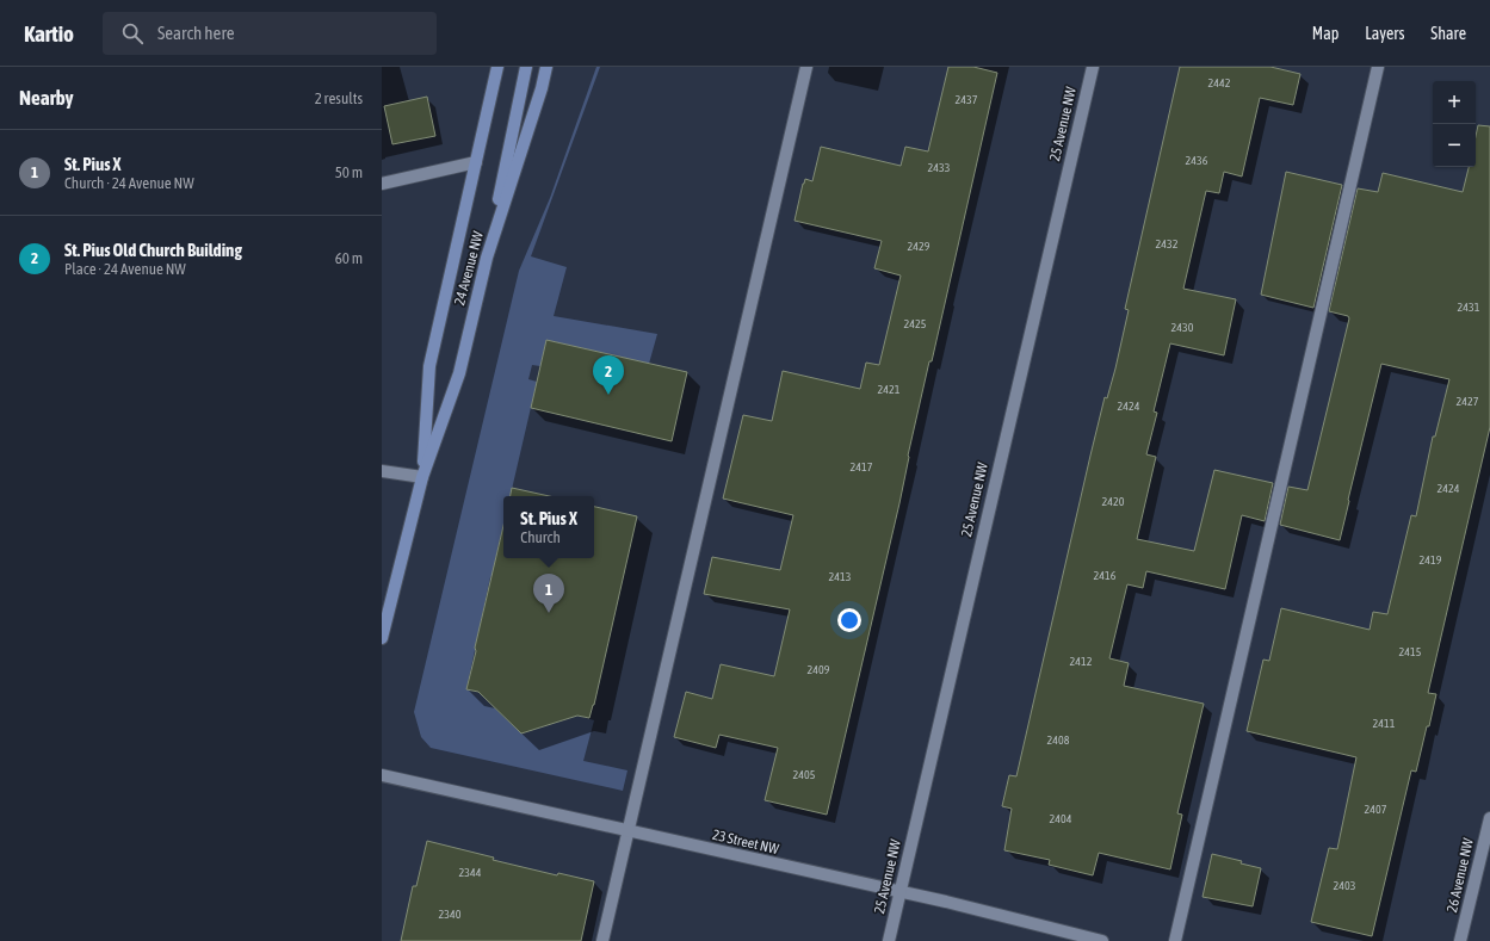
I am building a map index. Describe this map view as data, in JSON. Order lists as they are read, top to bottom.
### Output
{
  "streets": {
    "street": [
      "25 Avenue NW",
      "24 Avenue NW",
      "23 Street NW",
      "26 Avenue NW"
    ]
  },
  "crossings": [
    ["25 Avenue NW", "23 Street NW"]
  ],
  "house_numbers": [
    "2442",
    "2437",
    "2436",
    "2433",
    "2432",
    "2429",
    "2431",
    "2425",
    "2430",
    "2421",
    "2427",
    "2424",
    "2417",
    "2424",
    "2420",
    "2419",
    "2416",
    "2413",
    "2415",
    "2412",
    "2409",
    "2411",
    "2408",
    "2405",
    "2407",
    "2404",
    "2344",
    "2403",
    "2340"
  ],
  "page": {
    "header": "Kartio",
    "search": "Search here",
    "nav": ["Map", "Layers", "Share"],
    "heading": ["Nearby", "2 results"],
    "map_buttons": ["+", "−"],
    "list": [
      {
        "mark": "1",
        "name": "St. Pius X",
        "note": "Church · 24 Avenue NW",
        "value": "50 m"
      },
      {
        "mark": "2",
        "name": "St. Pius Old Church Building",
        "note": "Place · 24 Avenue NW",
        "value": "60 m"
      }
    ],
    "pins": ["2", "1"],
    "popup": ["St. Pius X", "Church"]
  }
}
